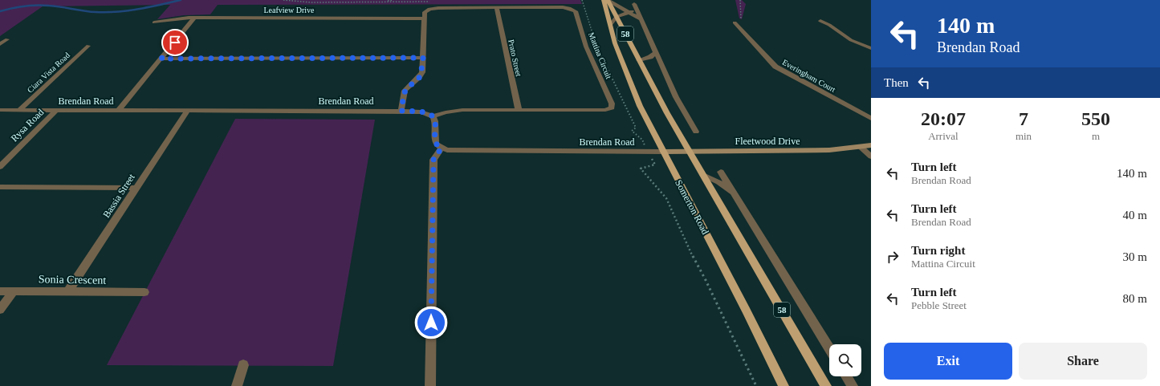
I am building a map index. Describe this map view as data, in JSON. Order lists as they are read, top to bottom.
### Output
{
  "streets": {
    "main road": ["58", "Somerton Road"],
    "street": [
      "Leafview Drive",
      "Mattina Circuit",
      "Prato Street",
      "Ciara Vista Road",
      "Everingham Court",
      "Brendan Road",
      "Rysa Road",
      "Fleetwood Drive",
      "Bassia Street",
      "Sonia Crescent"
    ]
  },
  "crossings": [
    ["Leafview Drive", "Mattina Circuit"],
    ["58", "Fleetwood Drive"],
    ["58", "Somerton Road"],
    ["Mattina Circuit", "Prato Street"],
    ["Mattina Circuit", "Brendan Road"],
    ["Ciara Vista Road", "Brendan Road"],
    ["Brendan Road", "Rysa Road"],
    ["Brendan Road", "Fleetwood Drive"],
    ["Brendan Road", "Bassia Street"],
    ["Brendan Road", "Somerton Road"],
    ["Fleetwood Drive", "Somerton Road"],
    ["Bassia Street", "Sonia Crescent"]
  ],
  "page": {
    "turn": ["140 m", "Brendan Road"],
    "then": "Then",
    "eta": [
      "20:07",
      "Arrival",
      "7",
      "min",
      "550",
      "m"
    ],
    "list": [
      {
        "name": "Turn left",
        "note": "Brendan Road",
        "value": "140 m"
      },
      {
        "name": "Turn left",
        "note": "Brendan Road",
        "value": "40 m"
      },
      {
        "name": "Turn right",
        "note": "Mattina Circuit",
        "value": "30 m"
      },
      {
        "name": "Turn left",
        "note": "Pebble Street",
        "value": "80 m"
      }
    ],
    "buttons": ["Exit", "Share"]
  }
}
